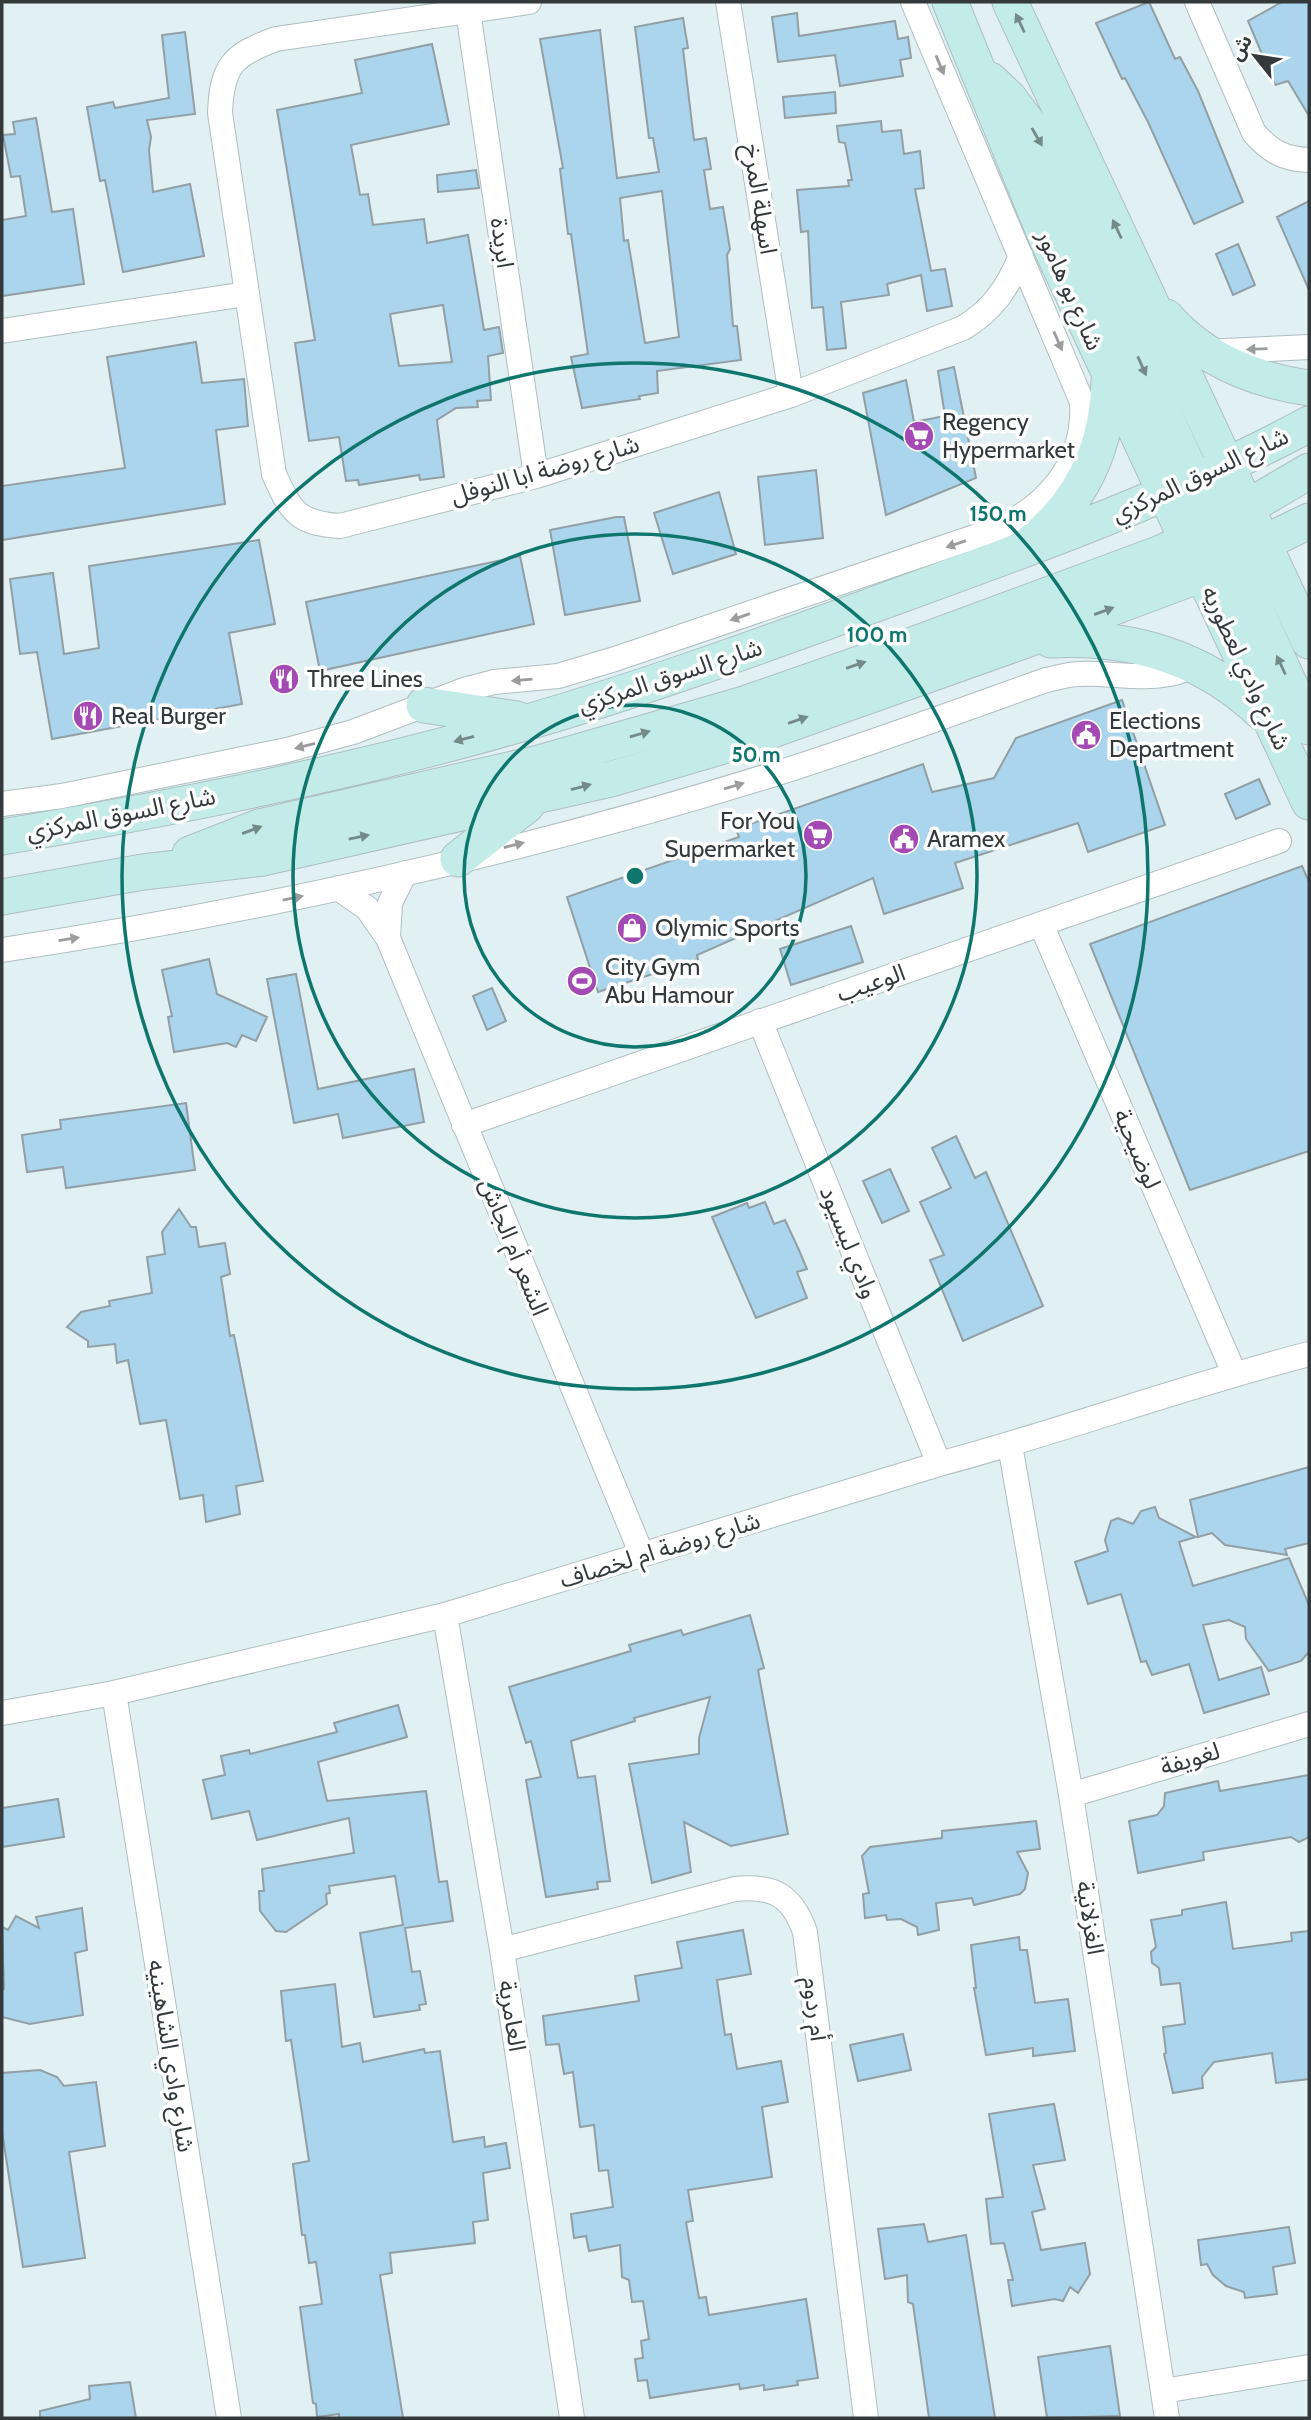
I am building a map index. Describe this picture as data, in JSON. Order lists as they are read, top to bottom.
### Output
{
  "streets": {
    "main road": ["شارع بو هامور", "شارع السوق المركزي", "شارع وادي لعطوريه"],
    "street": [
      "اسهلة المرخ",
      "ابريدة",
      "شارع روضة ابا النوفل",
      "الوعيب",
      "لوضيحية",
      "وادي ليسيود",
      "الشعر أم الجاش",
      "شارع روضة ام لخصاف",
      "لغويفة",
      "الغزلانية",
      "أم ردوم",
      "العامرية",
      "شارع وادي الشاهينيه"
    ]
  },
  "crossings": [
    ["اسهلة المرخ", "شارع روضة ابا النوفل"],
    ["ابريدة", "شارع روضة ابا النوفل"],
    ["شارع بو هامور", "شارع روضة ابا النوفل"],
    ["شارع بو هامور", "شارع السوق المركزي"],
    ["شارع بو هامور", "شارع وادي لعطوريه"],
    ["الوعيب", "لوضيحية"],
    ["الوعيب", "وادي ليسيود"],
    ["الوعيب", "الشعر أم الجاش"],
    ["لوضيحية", "شارع روضة ام لخصاف"],
    ["وادي ليسيود", "شارع روضة ام لخصاف"],
    ["الشعر أم الجاش", "شارع روضة ام لخصاف"],
    ["شارع روضة ام لخصاف", "الغزلانية"],
    ["شارع روضة ام لخصاف", "العامرية"],
    ["شارع روضة ام لخصاف", "شارع وادي الشاهينيه"],
    ["لغويفة", "الغزلانية"],
    ["أم ردوم", "العامرية"]
  ],
  "one_way": ["شارع بو هامور"],
  "places": {
    "supermarket": ["Regency Hypermarket", "For You Supermarket"],
    "restaurant": ["Three Lines", "Real Burger"],
    "public building": ["Elections Department", "Aramex"],
    "shop": ["Olymic Sports"],
    "sports": ["City Gym Abu Hamour"]
  },
  "north": "top left",
  "rings": ["150 m", "100 m", "50 m"]
}
